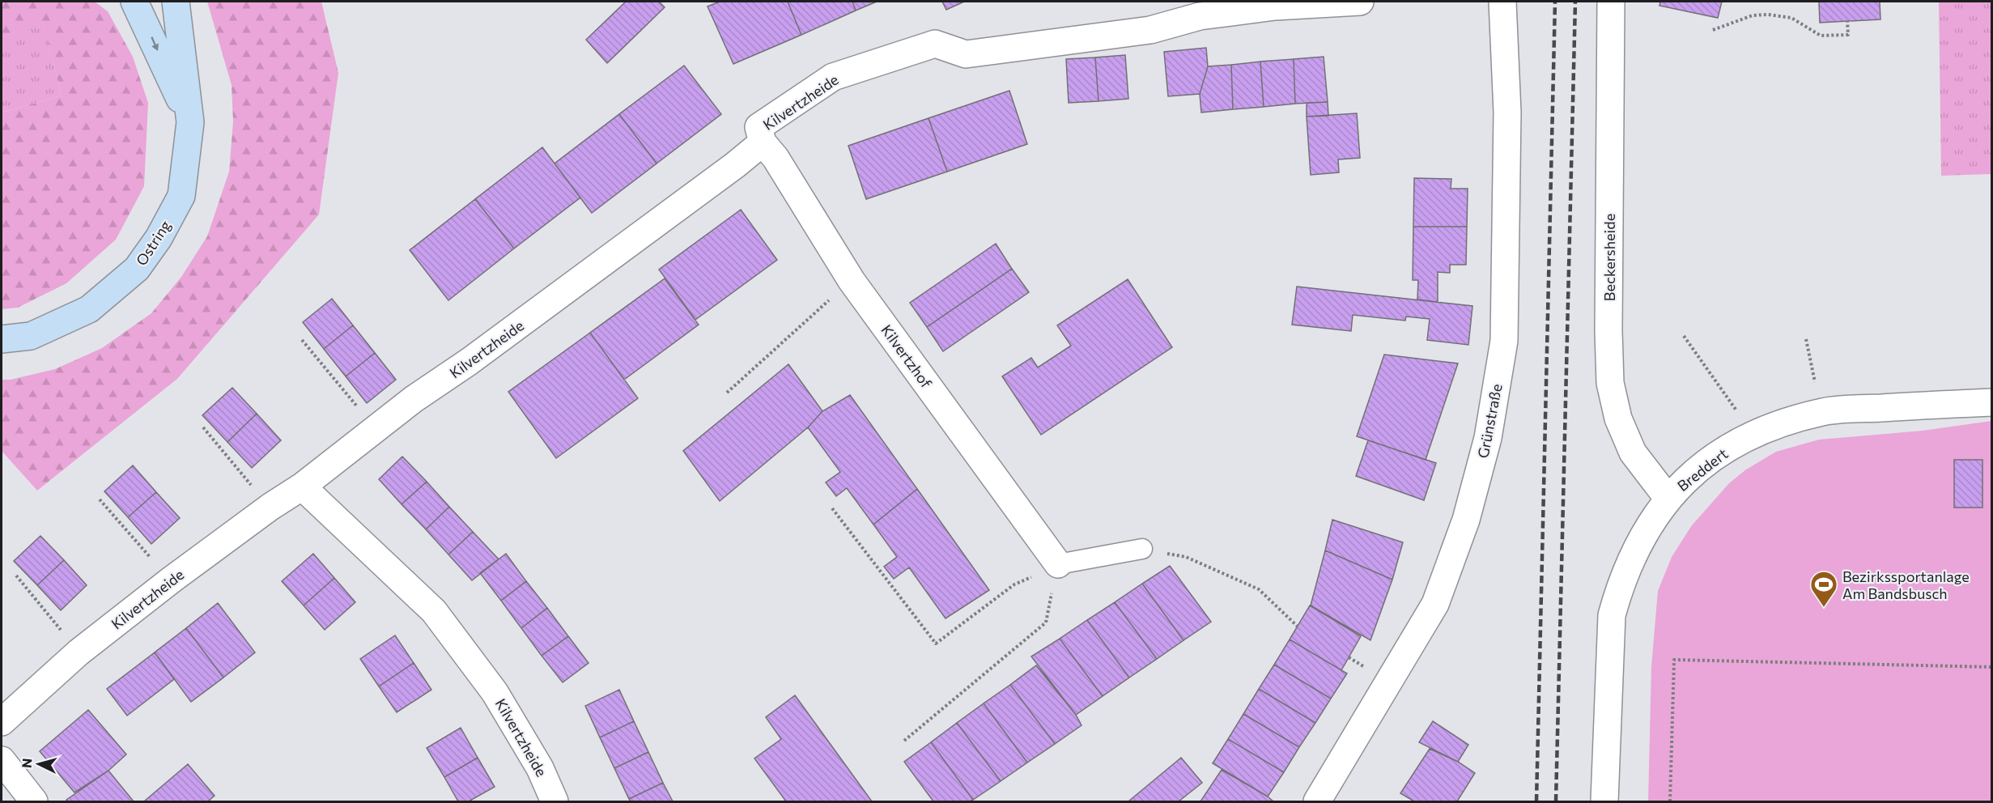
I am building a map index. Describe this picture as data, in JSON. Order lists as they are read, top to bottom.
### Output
{
  "streets": {
    "main road": ["Ostring"],
    "street": [
      "Kilvertzheide",
      "Beckersheide",
      "Kilvertzhof",
      "Grünstraße",
      "Breddert"
    ]
  },
  "crossings": [
    ["Kilvertzheide", "Kilvertzhof"],
    ["Beckersheide", "Breddert"]
  ],
  "places": {
    "sports": ["Bezirkssportanlage Am Bandsbusch"]
  },
  "north": "left"
}
